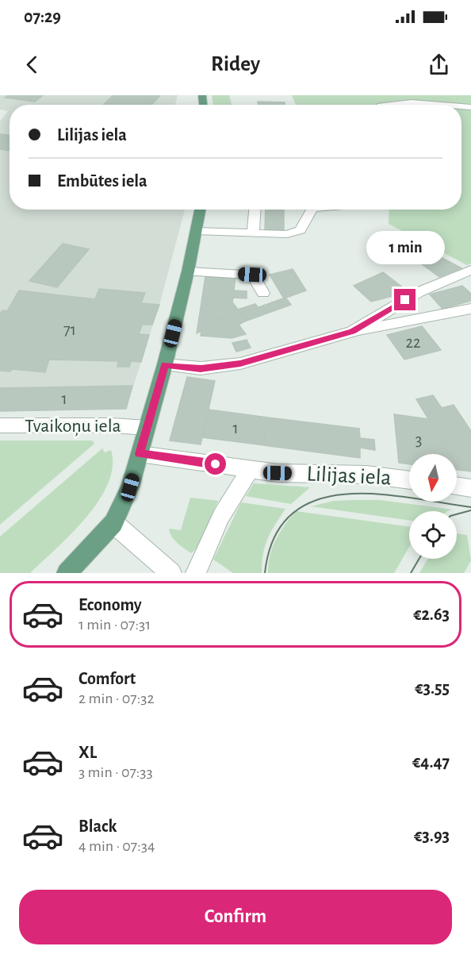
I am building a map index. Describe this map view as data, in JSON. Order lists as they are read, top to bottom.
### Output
{
  "streets": {
    "street": ["Tvaikoņu iela", "Lilijas iela"]
  },
  "house_numbers": [
    "71",
    "22",
    "1",
    "1",
    "3"
  ],
  "north": "bottom",
  "page": {
    "status": "07:29",
    "header": "Ridey",
    "banner": ["Lilijas iela", "Embūtes iela"],
    "bubble": "1 min",
    "list": [
      {
        "name": "Economy",
        "note": "1 min · 07:31",
        "value": "€2.63"
      },
      {
        "name": "Comfort",
        "note": "2 min · 07:32",
        "value": "€3.55"
      },
      {
        "name": "XL",
        "note": "3 min · 07:33",
        "value": "€4.47"
      },
      {
        "name": "Black",
        "note": "4 min · 07:34",
        "value": "€3.93"
      }
    ],
    "buttons": "Confirm"
  }
}
